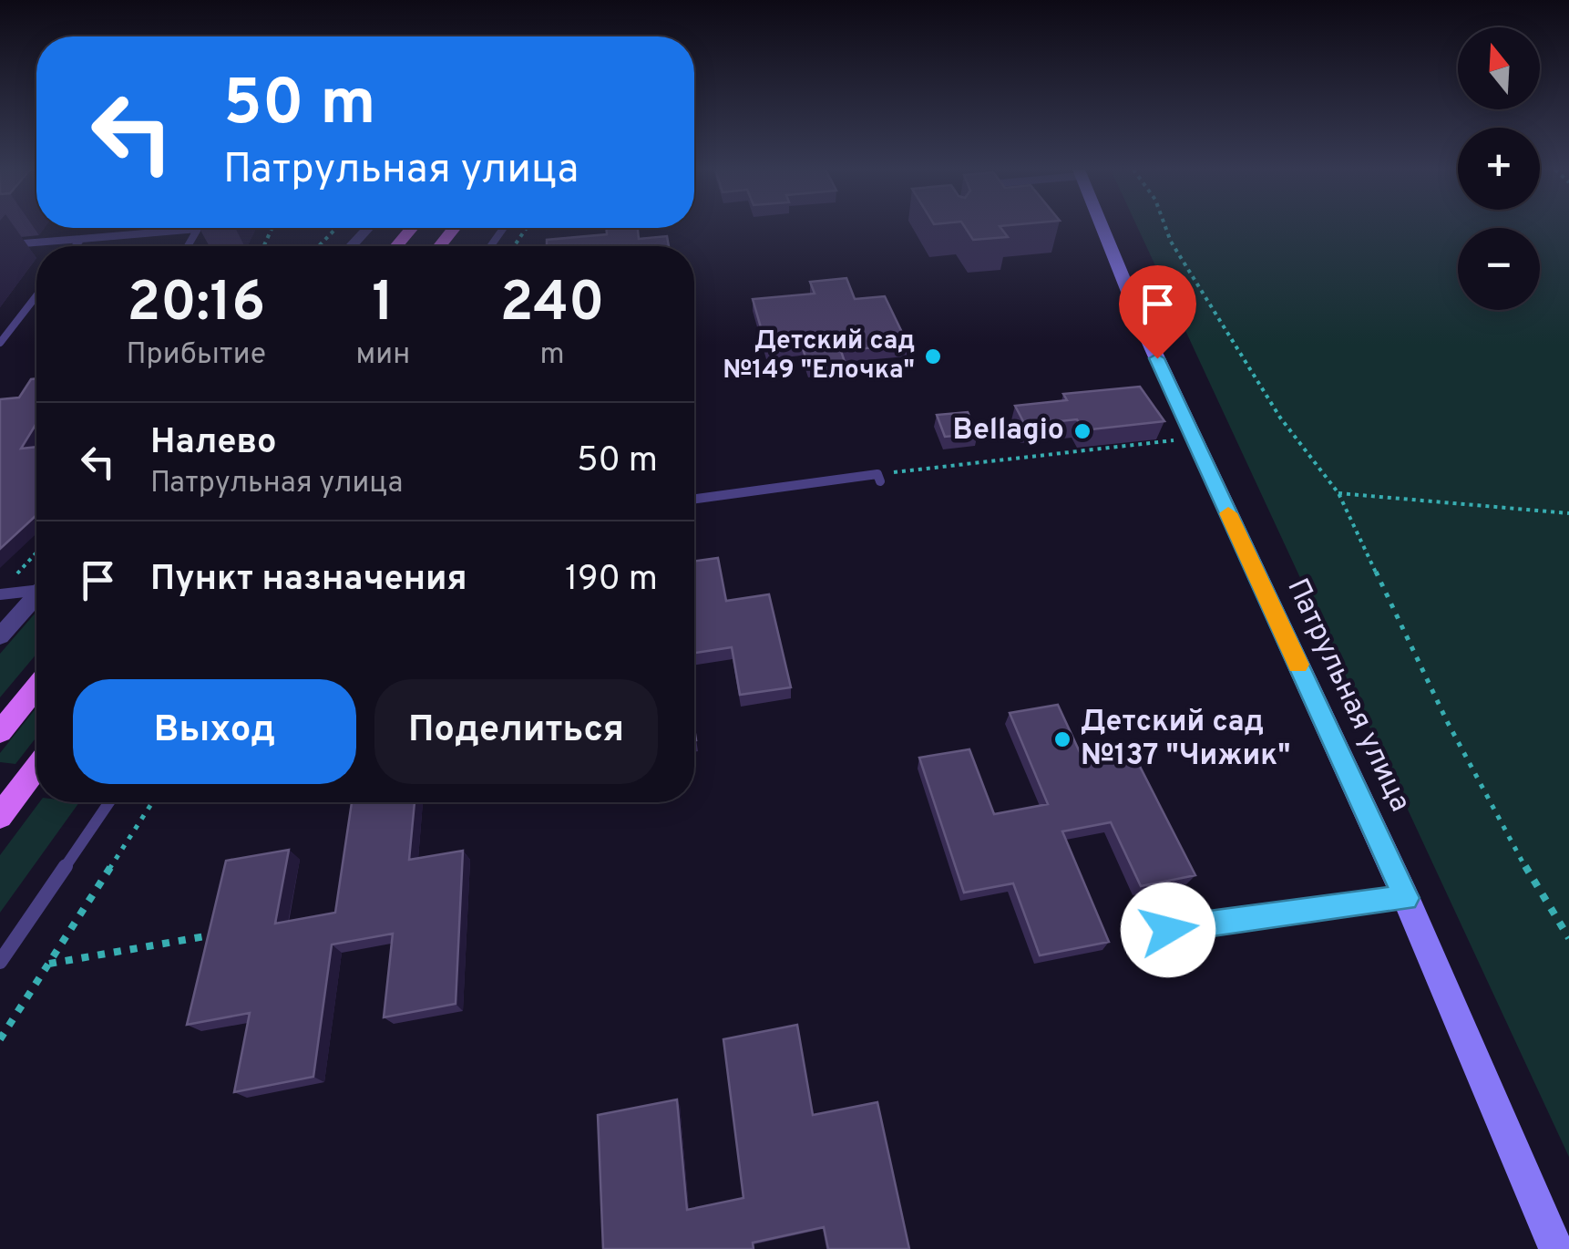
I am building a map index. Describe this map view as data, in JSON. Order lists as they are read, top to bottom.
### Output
{
  "streets": {
    "street": ["Патрульная улица"]
  },
  "places": ["Детский сад №149 \"Елочка\"", "Bellagio", "Детский сад №137 \"Чижик\""],
  "north": "top",
  "page": {
    "map_buttons": ["+", "−"],
    "turn": ["50 m", "Патрульная улица"],
    "eta": [
      "20:16",
      "Прибытие",
      "1",
      "мин",
      "240",
      "m"
    ],
    "list": [
      {
        "name": "Налево",
        "note": "Патрульная улица",
        "value": "50 m"
      },
      {
        "name": "Пункт назначения",
        "value": "190 m"
      }
    ],
    "buttons": ["Выход", "Поделиться"]
  }
}
